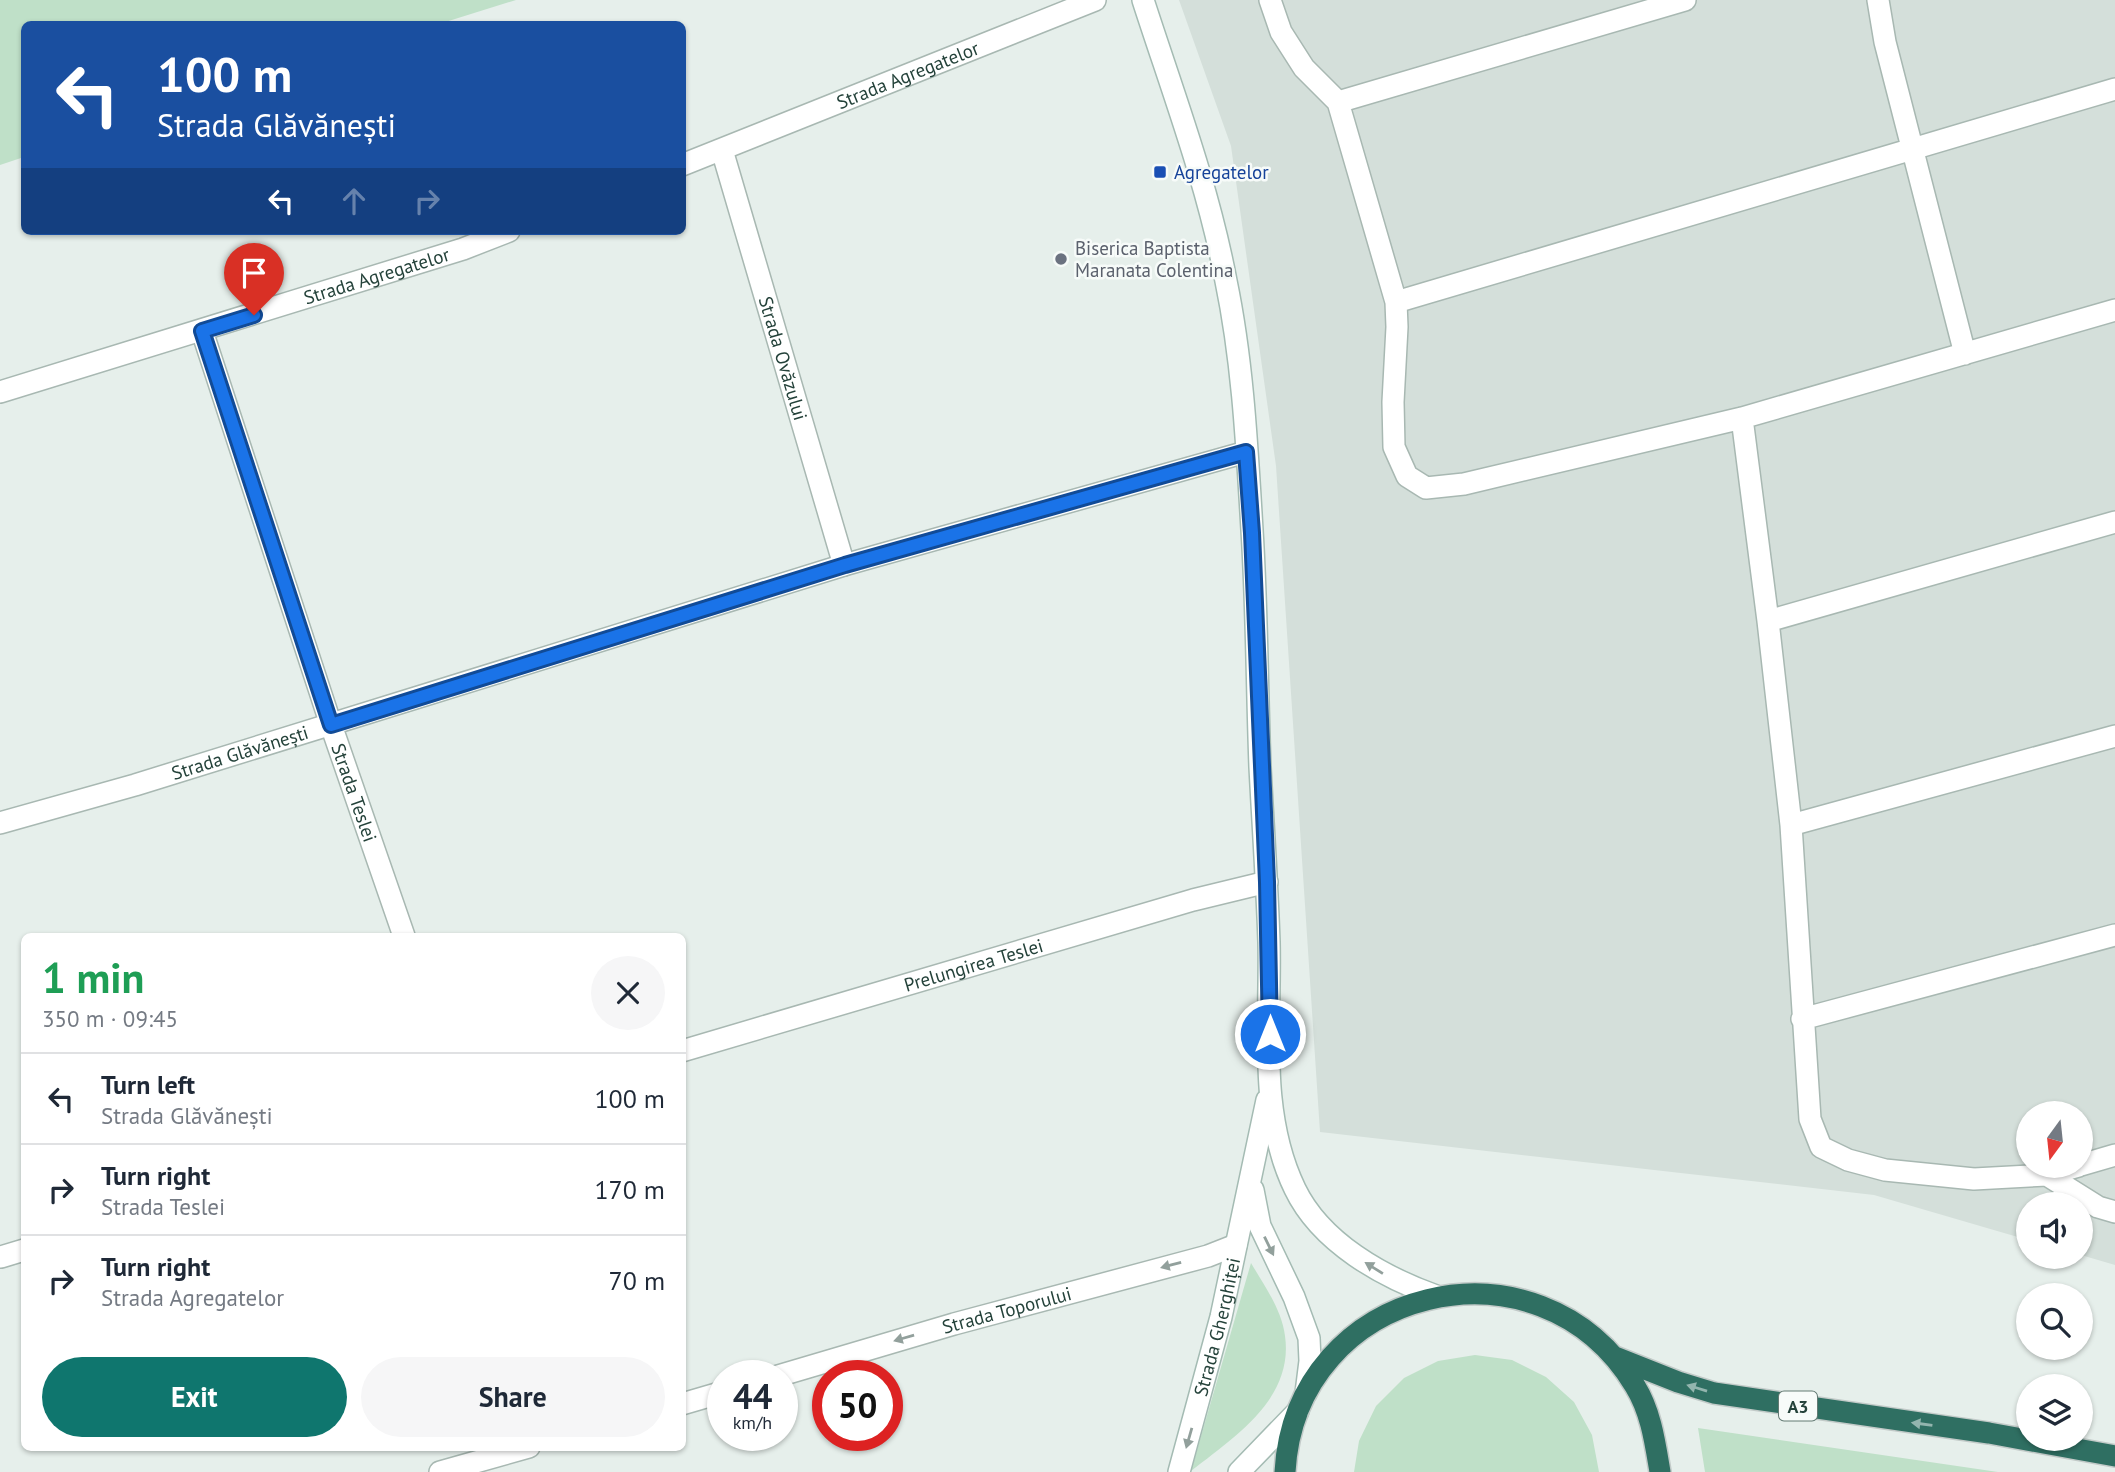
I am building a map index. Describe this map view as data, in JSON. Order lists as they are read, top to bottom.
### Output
{
  "streets": {
    "highway": ["A3"],
    "street": [
      "Strada Agregatelor",
      "Strada Ovăzului",
      "Strada Glăvănești",
      "Strada Teslei",
      "Prelungirea Teslei",
      "Strada Toporului",
      "Strada Gherghiței"
    ]
  },
  "crossings": [
    ["Strada Agregatelor", "Strada Ovăzului"],
    ["Strada Agregatelor", "Strada Teslei"],
    ["Strada Ovăzului", "Strada Glăvănești"],
    ["Strada Glăvănești", "Strada Teslei"],
    ["Strada Glăvănești", "Strada Gherghiței"],
    ["Prelungirea Teslei", "Strada Gherghiței"],
    ["Strada Toporului", "Strada Gherghiței"],
    ["Strada Gherghiței", "A3"]
  ],
  "one_way": ["Strada Toporului"],
  "places": {
    "transit": ["Agregatelor"],
    "other": ["Biserica Baptista Maranata Colentina"]
  },
  "north": "bottom",
  "page": {
    "turn": ["100 m", "Strada Glăvănești"],
    "heading": ["1 min", "350 m · 09:45"],
    "list": [
      {
        "name": "Turn left",
        "note": "Strada Glăvănești",
        "value": "100 m"
      },
      {
        "name": "Turn right",
        "note": "Strada Teslei",
        "value": "170 m"
      },
      {
        "name": "Turn right",
        "note": "Strada Agregatelor",
        "value": "70 m"
      }
    ],
    "buttons": ["Exit", "Share"],
    "speed": "44 km/h",
    "limit": "50"
  }
}
